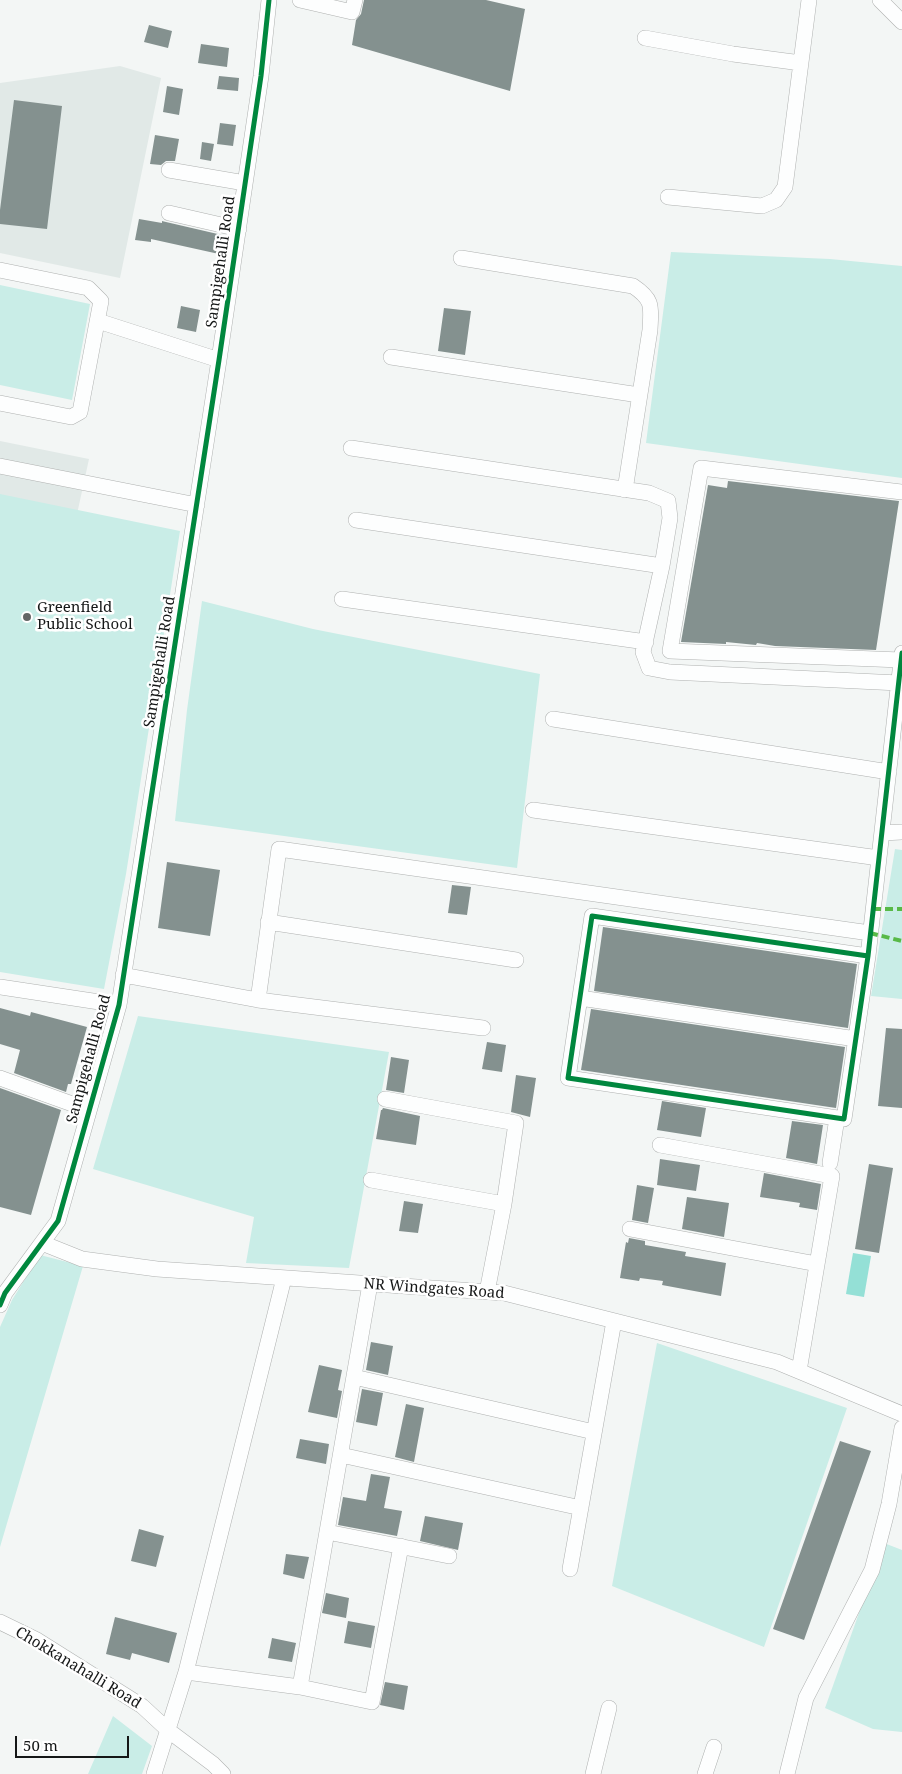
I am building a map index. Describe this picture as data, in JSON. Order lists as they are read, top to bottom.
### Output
{
  "streets": {
    "street": ["Sampigehalli Road", "NR Windgates Road", "Chokkanahalli Road"]
  },
  "crossings": [
    ["Sampigehalli Road", "NR Windgates Road"]
  ],
  "places": ["Greenfield Public School"],
  "scale_bar": "50 m"
}
